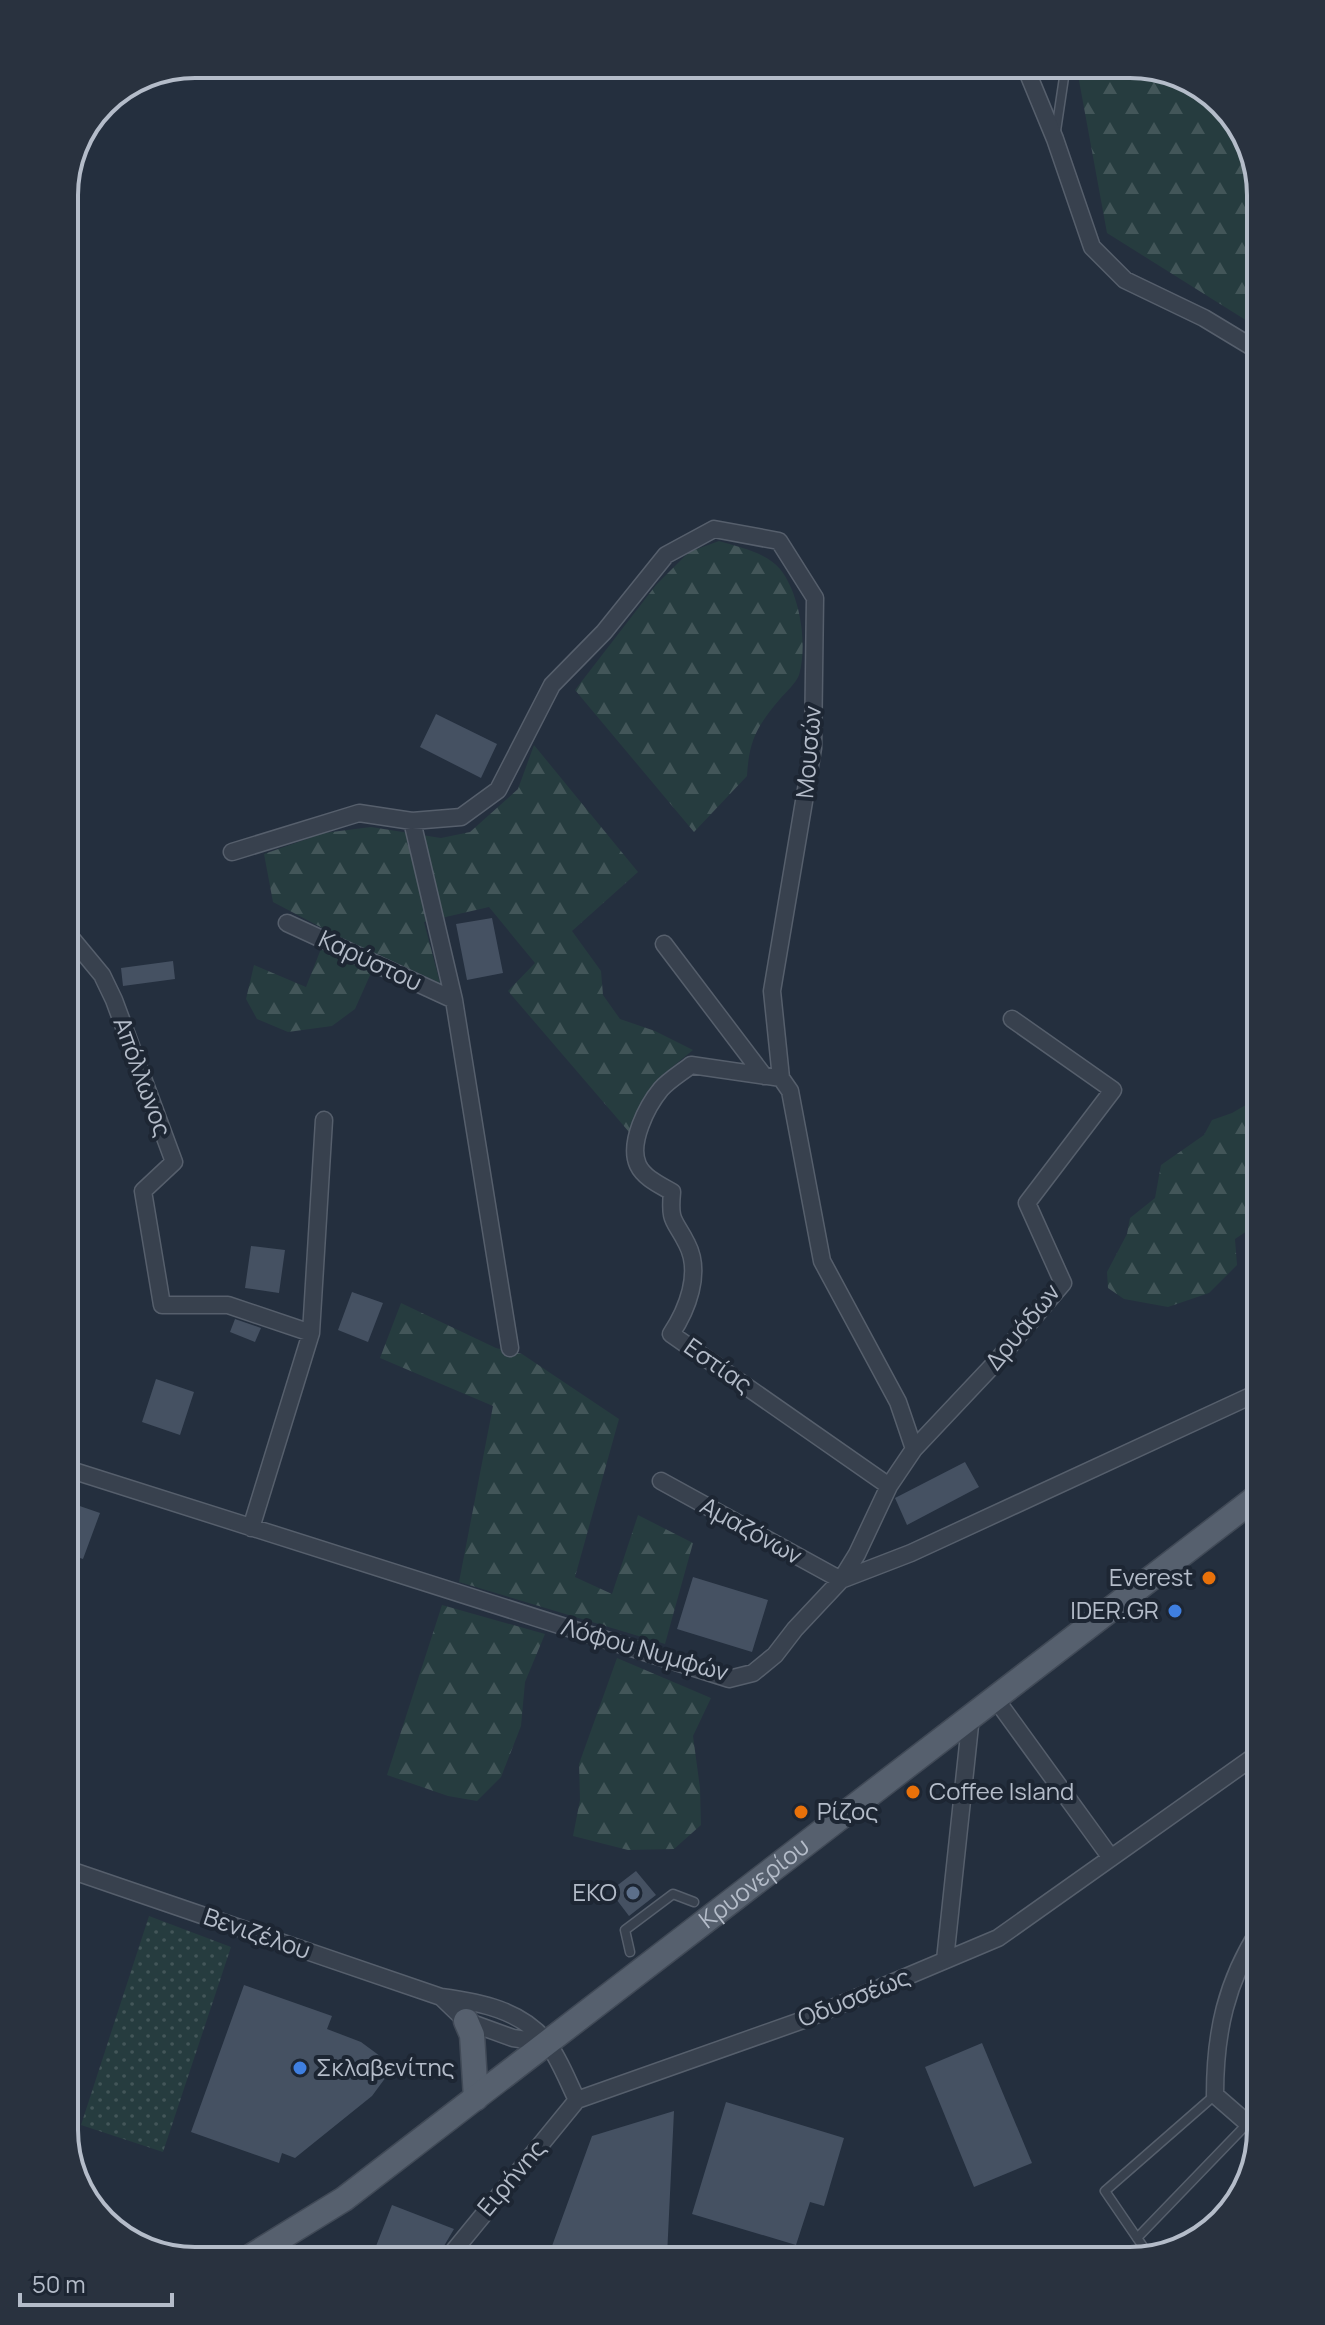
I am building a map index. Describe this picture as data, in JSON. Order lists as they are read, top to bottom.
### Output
{
  "streets": {
    "main road": ["Κρυονερίου"],
    "street": [
      "Μουσών",
      "Καρύστου",
      "Απόλλωνος",
      "Δρυάδων",
      "Εστίας",
      "Αμαζόνων",
      "Λόφου Νυμφών",
      "Βενιζέλου",
      "Οδυσσέως",
      "Ειρήνης"
    ]
  },
  "crossings": [
    ["Μουσών", "Δρυάδων"],
    ["Μουσών", "Εστίας"],
    ["Δρυάδων", "Εστίας"],
    ["Δρυάδων", "Αμαζόνων"],
    ["Δρυάδων", "Λόφου Νυμφών"],
    ["Αμαζόνων", "Λόφου Νυμφών"],
    ["Κρυονερίου", "Βενιζέλου"],
    ["Οδυσσέως", "Ειρήνης"]
  ],
  "places": [
    "Everest",
    "IDER.GR",
    "Coffee Island",
    "Ρίζος",
    "EKO",
    "Σκλαβενίτης"
  ],
  "scale_bar": "50 m"
}
